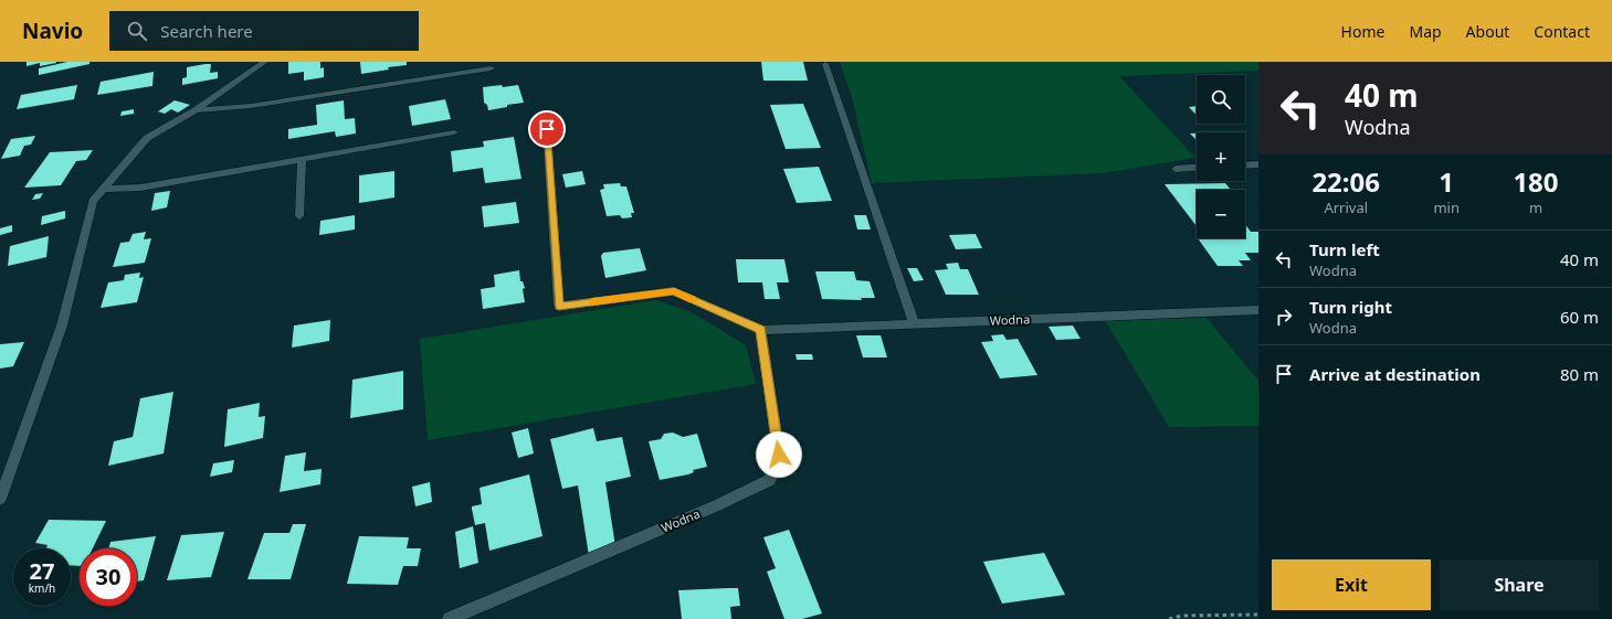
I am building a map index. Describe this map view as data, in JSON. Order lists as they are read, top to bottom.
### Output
{
  "streets": {
    "street": ["Wodna"]
  },
  "page": {
    "header": "Navio",
    "search": "Search here",
    "nav": [
      "Home",
      "Map",
      "About",
      "Contact"
    ],
    "turn": ["40 m", "Wodna"],
    "map_buttons": ["+", "−"],
    "eta": [
      "22:06",
      "Arrival",
      "1",
      "min",
      "180",
      "m"
    ],
    "list": [
      {
        "name": "Turn left",
        "note": "Wodna",
        "value": "40 m"
      },
      {
        "name": "Turn right",
        "note": "Wodna",
        "value": "60 m"
      },
      {
        "name": "Arrive at destination",
        "value": "80 m"
      }
    ],
    "speed": "27 km/h",
    "limit": "30",
    "buttons": ["Exit", "Share"]
  }
}
